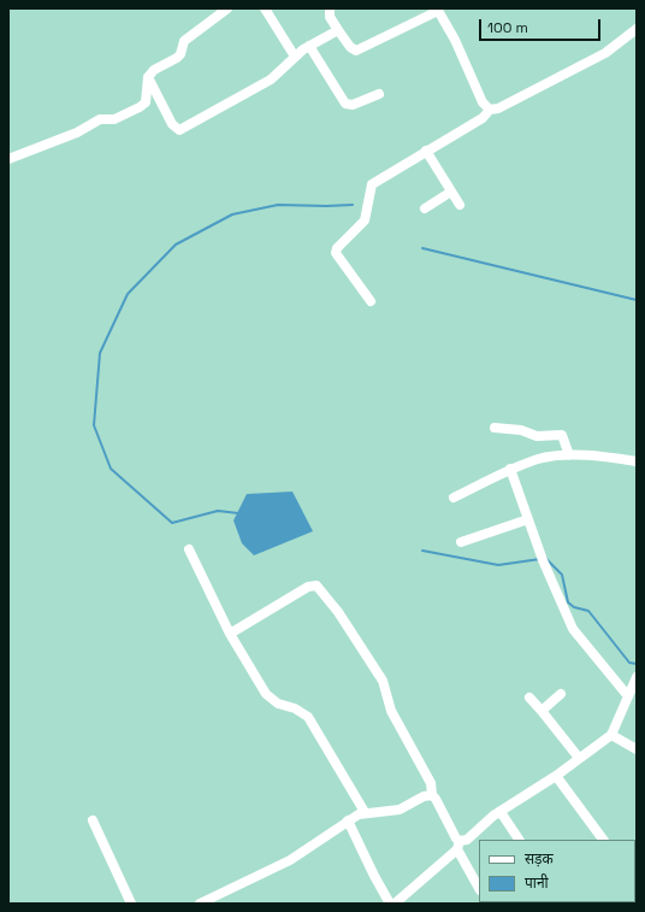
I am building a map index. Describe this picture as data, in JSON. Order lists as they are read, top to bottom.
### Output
{
  "legend": ["सड़क", "पानी"],
  "scale_bar": "100 m"
}
